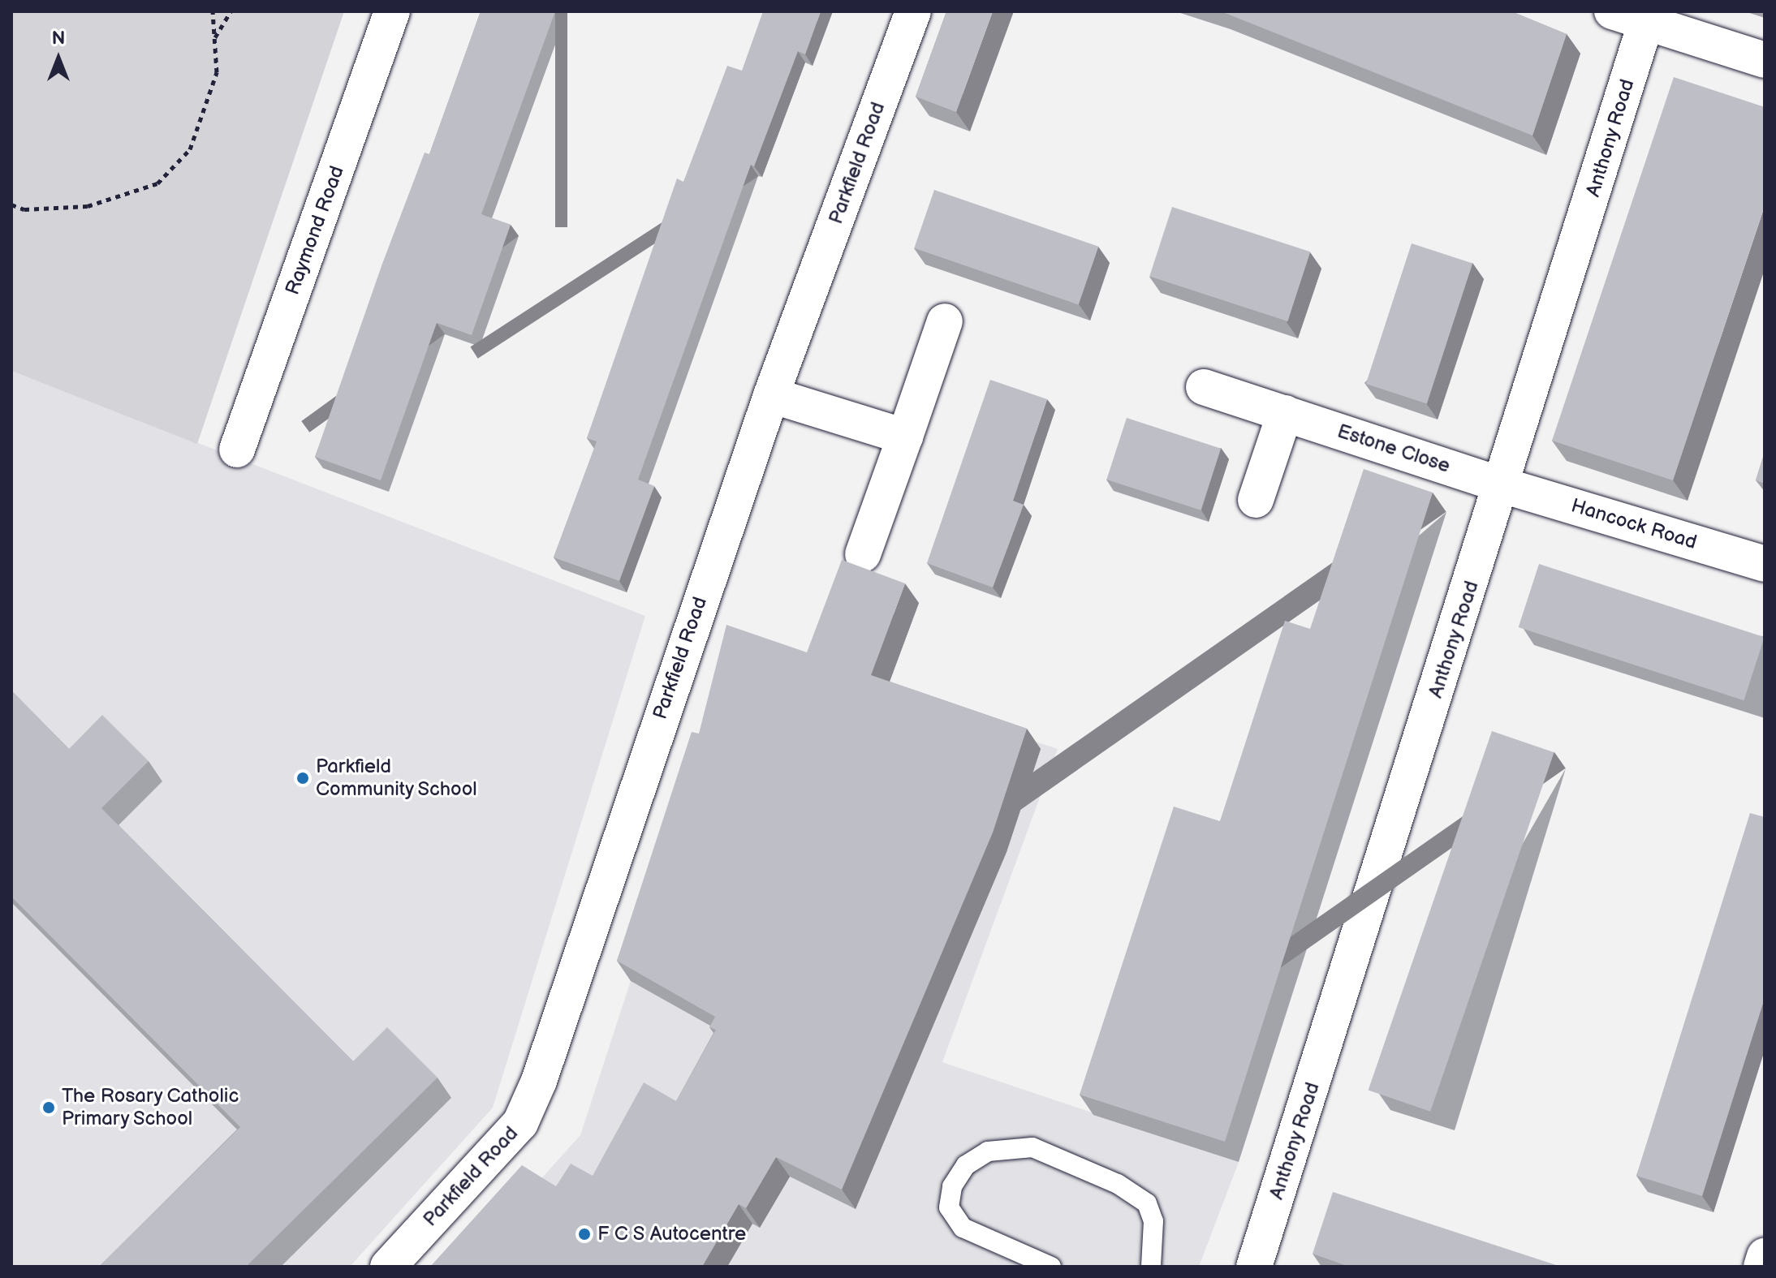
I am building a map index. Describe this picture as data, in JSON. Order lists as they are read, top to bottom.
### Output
{
  "streets": {
    "street": [
      "Anthony Road",
      "Parkfield Road",
      "Raymond Road",
      "Estone Close",
      "Hancock Road"
    ]
  },
  "crossings": [
    ["Anthony Road", "Estone Close"],
    ["Anthony Road", "Hancock Road"],
    ["Estone Close", "Hancock Road"]
  ],
  "places": ["Parkfield Community School", "The Rosary Catholic Primary School", "F C S Autocentre"],
  "north": "top"
}
